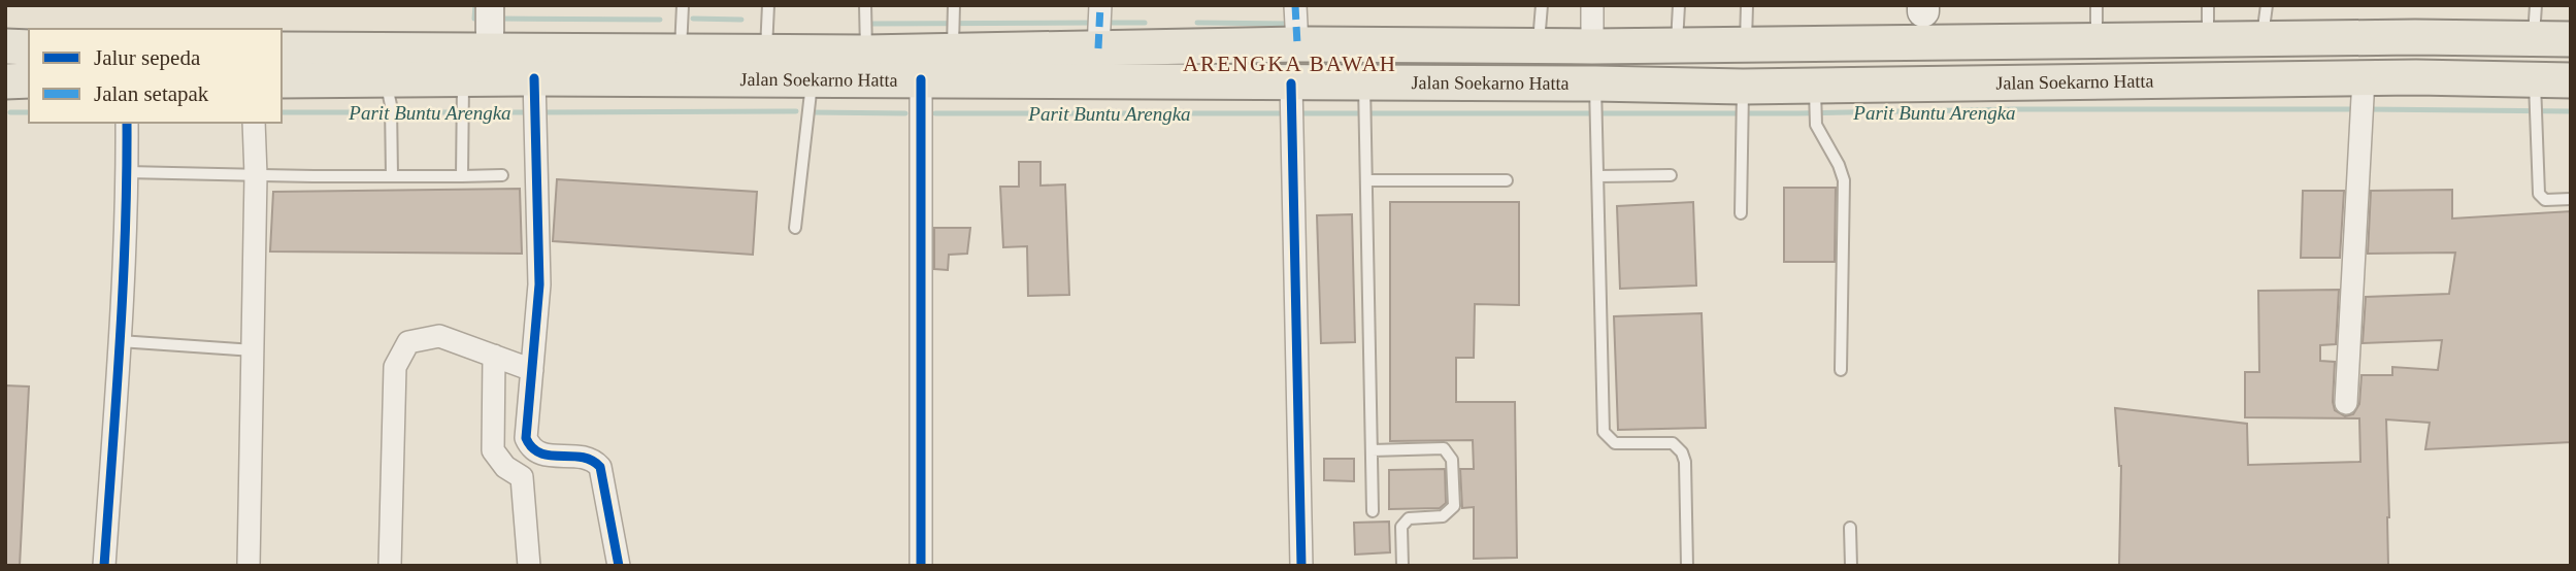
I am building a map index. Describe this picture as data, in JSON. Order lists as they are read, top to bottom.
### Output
{
  "streets": {
    "main road": ["Jalan Soekarno Hatta"]
  },
  "districts": ["ARENGKA BAWAH"],
  "water": ["Parit Buntu Arengka"],
  "legend": ["Jalur sepeda", "Jalan setapak"]
}
